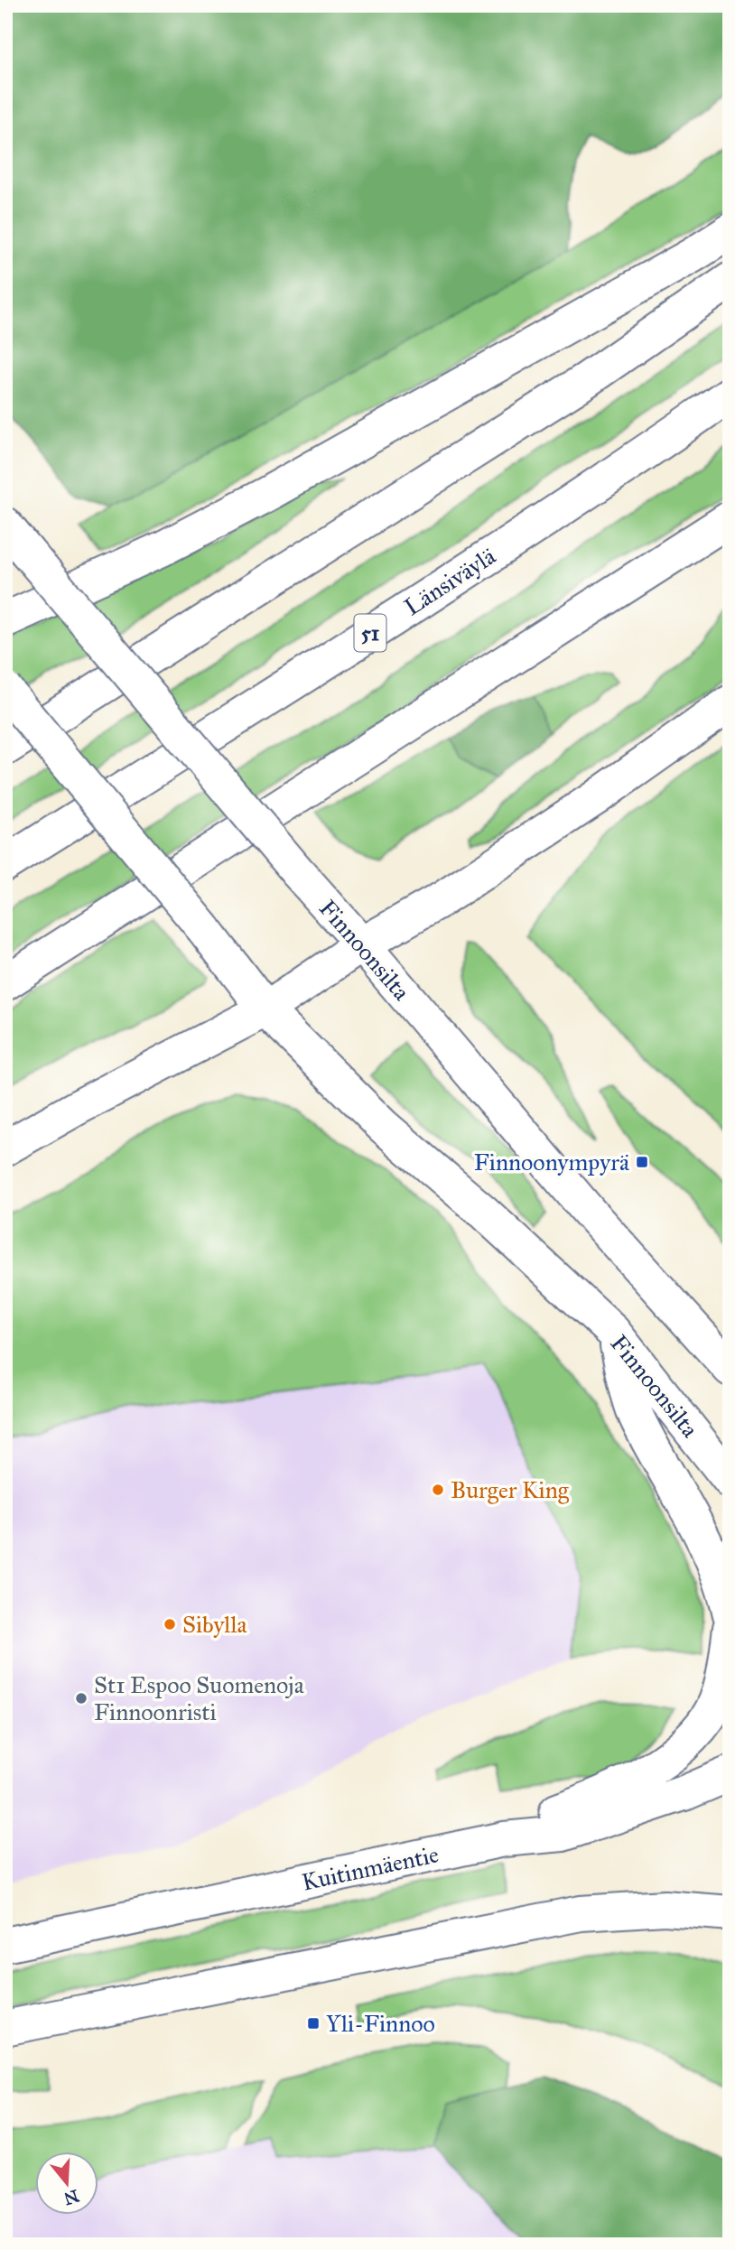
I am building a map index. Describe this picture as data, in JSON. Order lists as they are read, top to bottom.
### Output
{
  "streets": {
    "main road": [
      "Länsiväylä",
      "51",
      "Finnoonsilta",
      "Kuitinmäentie"
    ]
  },
  "places": {
    "transit": ["Finnoonympyrä", "Yli-Finnoo"],
    "other": ["Burger King", "Sibylla", "St1 Espoo Suomenoja Finnoonristi"]
  },
  "north": "bottom"
}
